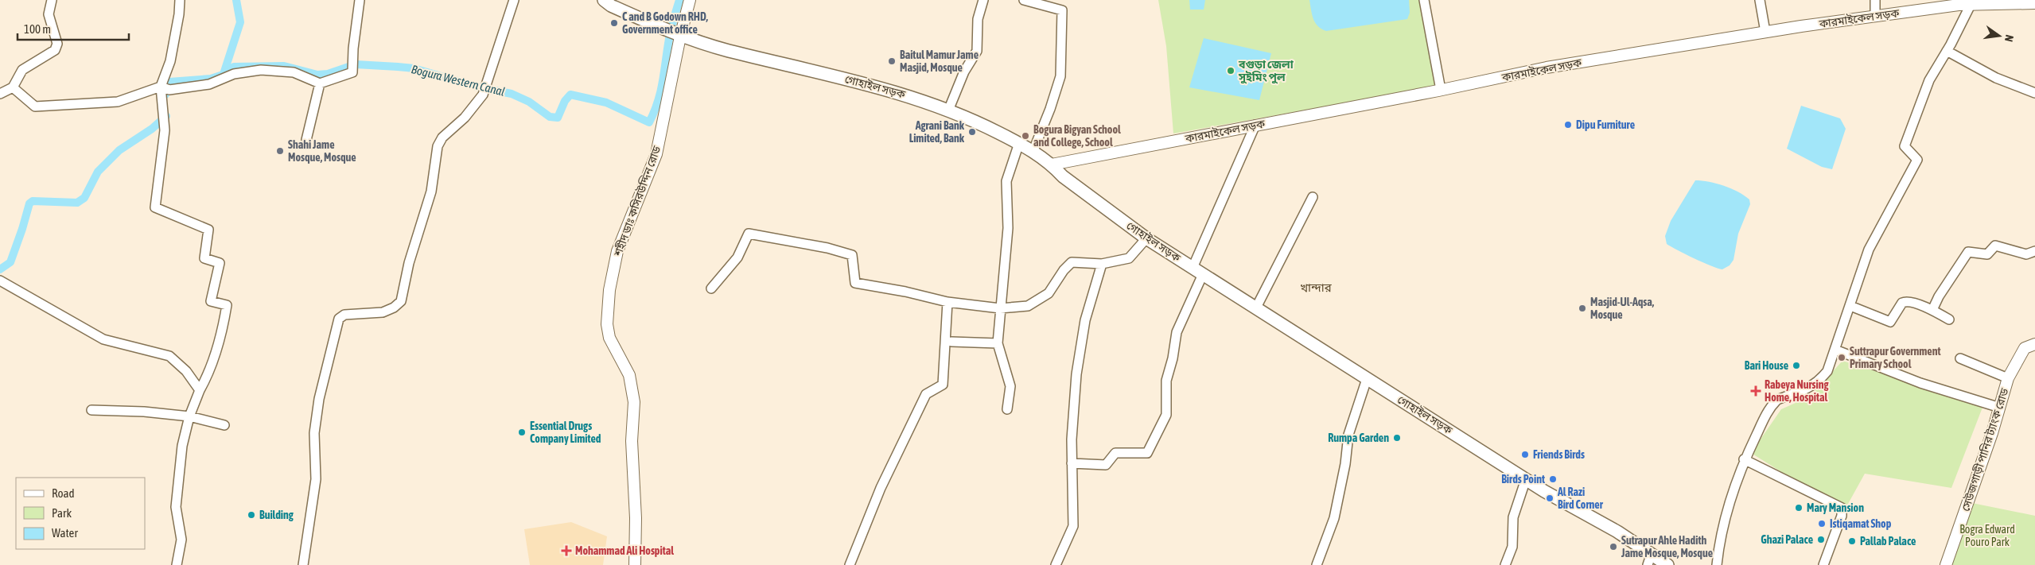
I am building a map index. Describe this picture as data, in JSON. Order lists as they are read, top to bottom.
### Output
{
  "streets": {
    "main road": ["গোহাইল সড়ক"],
    "street": ["কারমাইকেল সড়ক", "শহীদ ডাঃ কসিরউদ্দিন রোড", "সেউজগাড়ী পানির ট্যাংক রোড"]
  },
  "crossings": [
    ["কারমাইকেল সড়ক", "গোহাইল সড়ক"],
    ["গোহাইল সড়ক", "শহীদ ডাঃ কসিরউদ্দিন রোড"]
  ],
  "districts": ["খান্দার"],
  "water": ["Bogura Western Canal"],
  "parks": ["Bogra Edward Pouro Park"],
  "places": {
    "other": [
      "C and B Godown RHD, Government office",
      "Baitul Mamur Jame Masjid, Mosque",
      "বগুড়া জেলা সুইমিং পুল",
      "Dipu Furniture",
      "Agrani Bank Limited, Bank",
      "Bogura Bigyan School and College, School",
      "Shahi Jame Mosque, Mosque",
      "Masjid-Ul-Aqsa, Mosque",
      "Suttrapur Government Primary School",
      "Bari House",
      "Essential Drugs Company Limited",
      "Rumpa Garden",
      "Friends Birds",
      "Birds Point",
      "Al Razi Bird Corner",
      "Mary Mansion",
      "Building",
      "Istiqamat Shop",
      "Ghazi Palace",
      "Pallab Palace",
      "Sutrapur Ahle Hadith Jame Mosque, Mosque"
    ],
    "health": ["Rabeya Nursing Home, Hospital", "Mohammad Ali Hospital"]
  },
  "legend": ["Road", "Park", "Water"],
  "scale_bar": "100 m",
  "north": "right"
}
